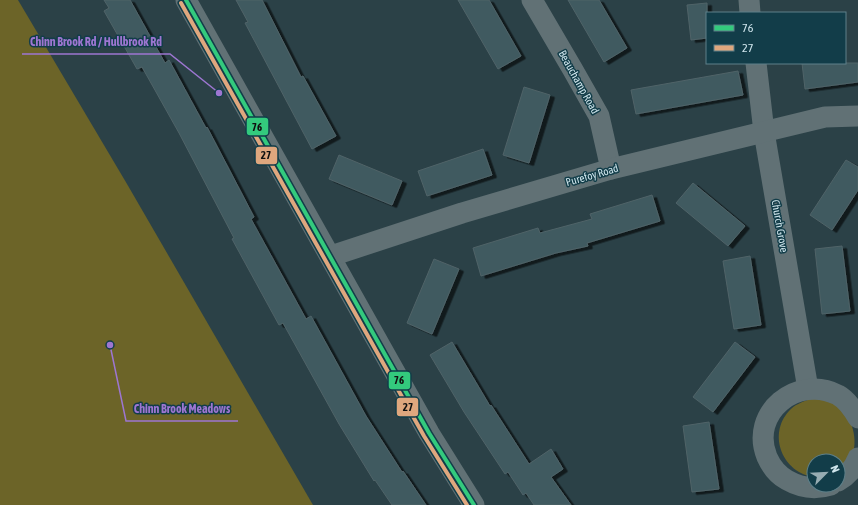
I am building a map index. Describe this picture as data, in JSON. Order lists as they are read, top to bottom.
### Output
{
  "streets": {
    "street": ["Beauchamp Road", "Purefoy Road", "Church Grove"]
  },
  "crossings": [
    ["Beauchamp Road", "Purefoy Road"],
    ["Purefoy Road", "Church Grove"]
  ],
  "places": ["Chinn Brook Rd / Hullbrook Rd", "Chinn Brook Meadows"],
  "lines": ["transit line 76", "transit line 27"],
  "legend": ["76", "27"],
  "north": "top right"
}
